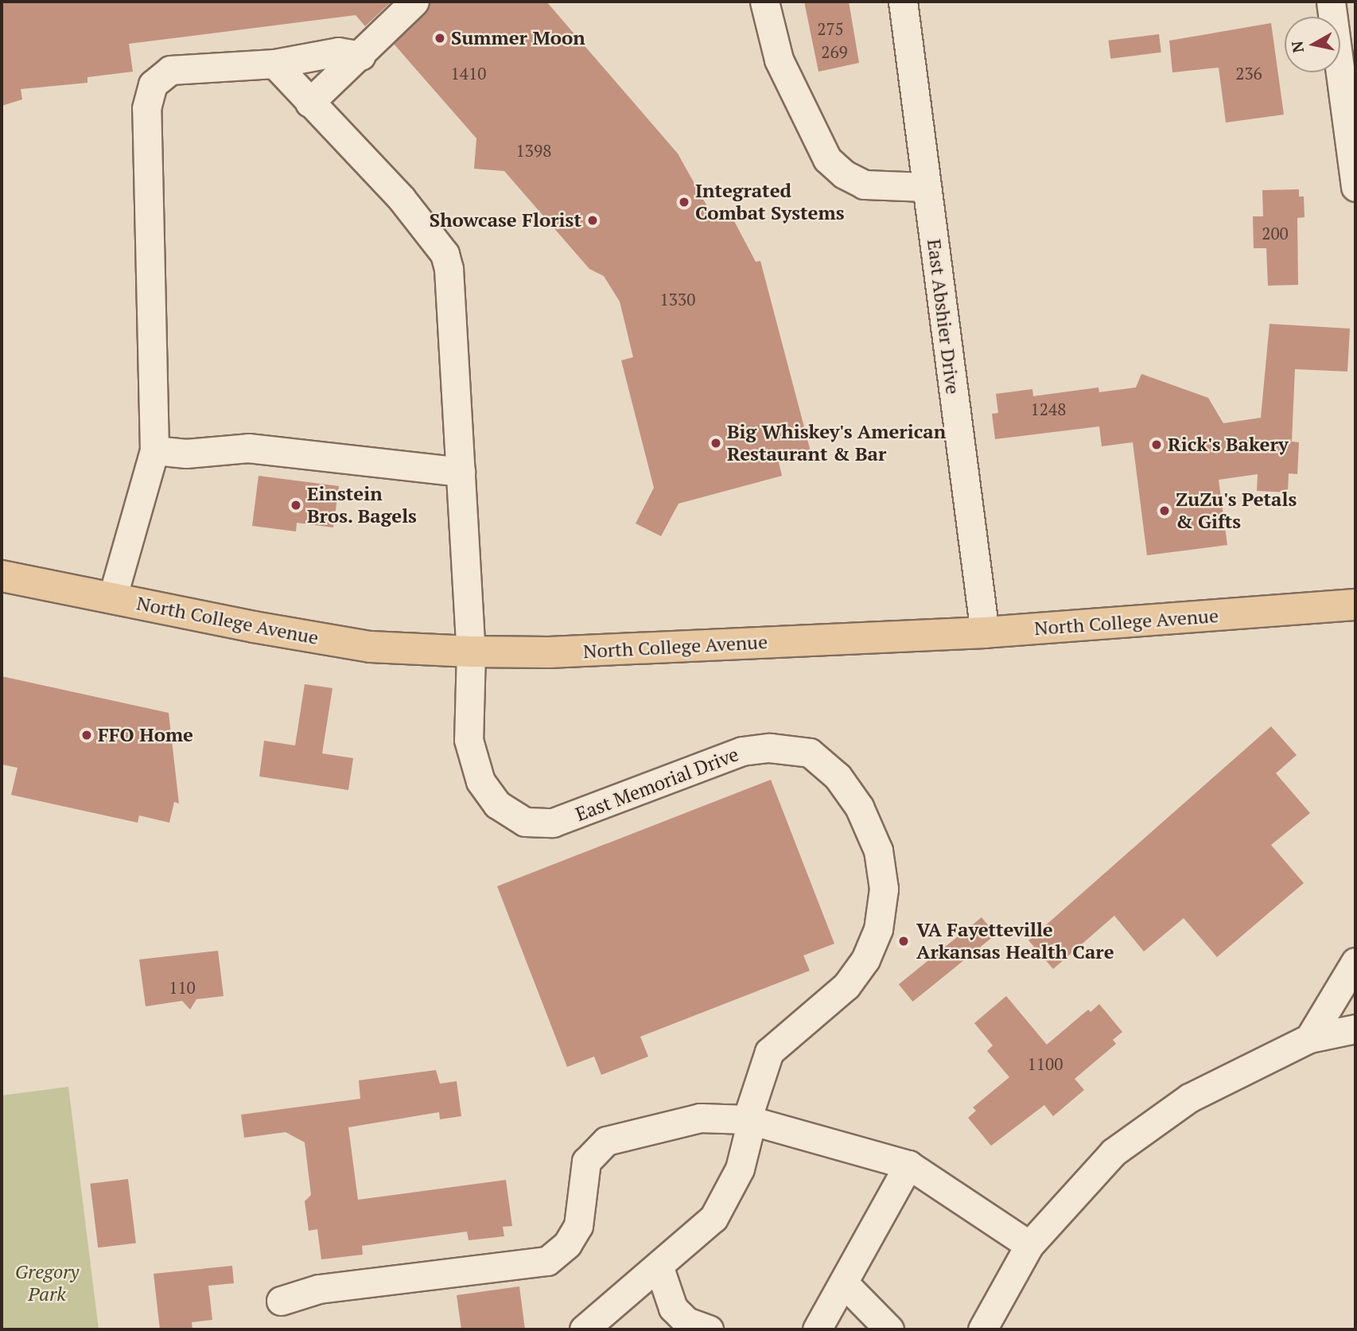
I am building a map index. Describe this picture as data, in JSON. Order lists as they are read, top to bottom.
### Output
{
  "streets": {
    "main road": ["North College Avenue"],
    "street": ["East Abshier Drive", "East Memorial Drive"]
  },
  "crossings": [
    ["East Abshier Drive", "North College Avenue"],
    ["North College Avenue", "East Memorial Drive"]
  ],
  "parks": ["Gregory Park"],
  "places": [
    "Summer Moon",
    "Integrated Combat Systems",
    "Showcase Florist",
    "Big Whiskey's American Restaurant & Bar",
    "Rick's Bakery",
    "Einstein Bros. Bagels",
    "ZuZu's Petals & Gifts",
    "FFO Home",
    "VA Fayetteville Arkansas Health Care"
  ],
  "house_numbers": [
    "275",
    "269",
    "1410",
    "236",
    "1398",
    "200",
    "1330",
    "1248",
    "110",
    "1100"
  ],
  "north": "left"
}
